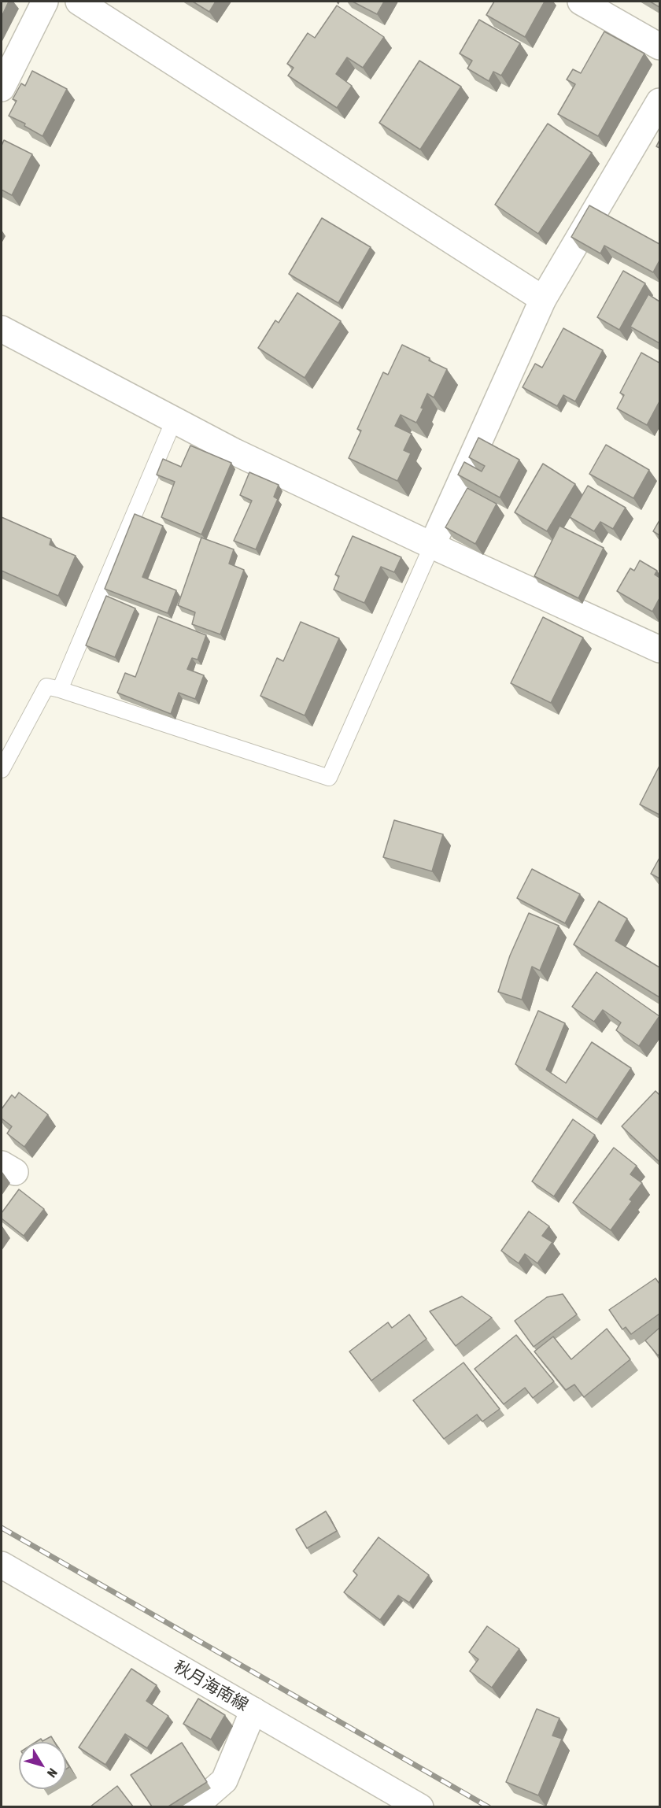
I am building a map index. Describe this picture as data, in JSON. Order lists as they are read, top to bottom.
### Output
{
  "streets": {
    "street": ["秋月海南線"]
  },
  "north": "bottom right"
}
